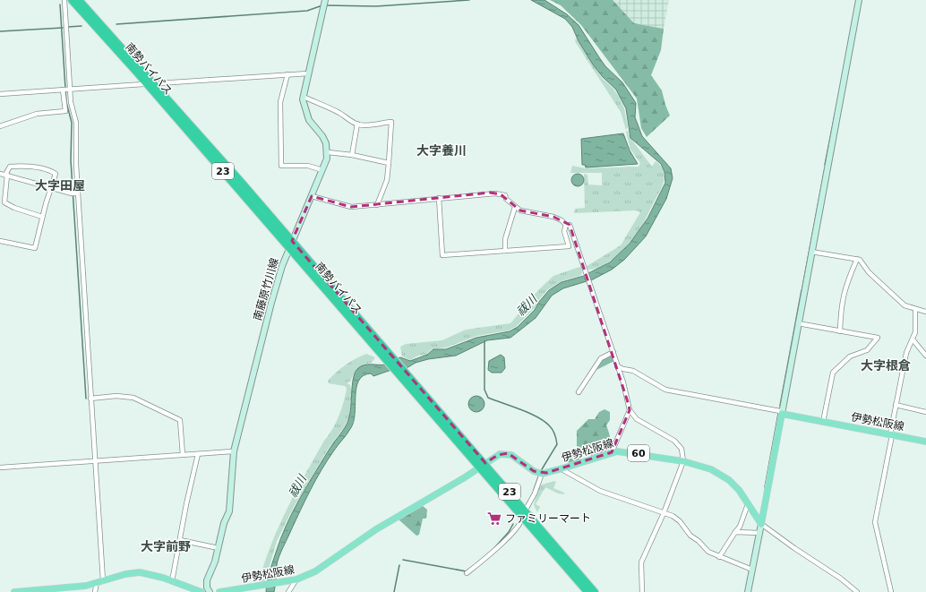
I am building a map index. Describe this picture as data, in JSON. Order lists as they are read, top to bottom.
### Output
{
  "streets": {
    "highway": ["南勢バイパス", "23"],
    "main road": ["南藤原竹川線", "伊勢松阪線", "60"]
  },
  "crossings": [
    ["南勢バイパス", "南藤原竹川線"],
    ["南勢バイパス", "伊勢松阪線"]
  ],
  "districts": [
    "大字養川",
    "大字田屋",
    "大字根倉",
    "大字前野"
  ],
  "water": ["祓川"],
  "places": {
    "supermarket": ["ファミリーマート"]
  }
}
